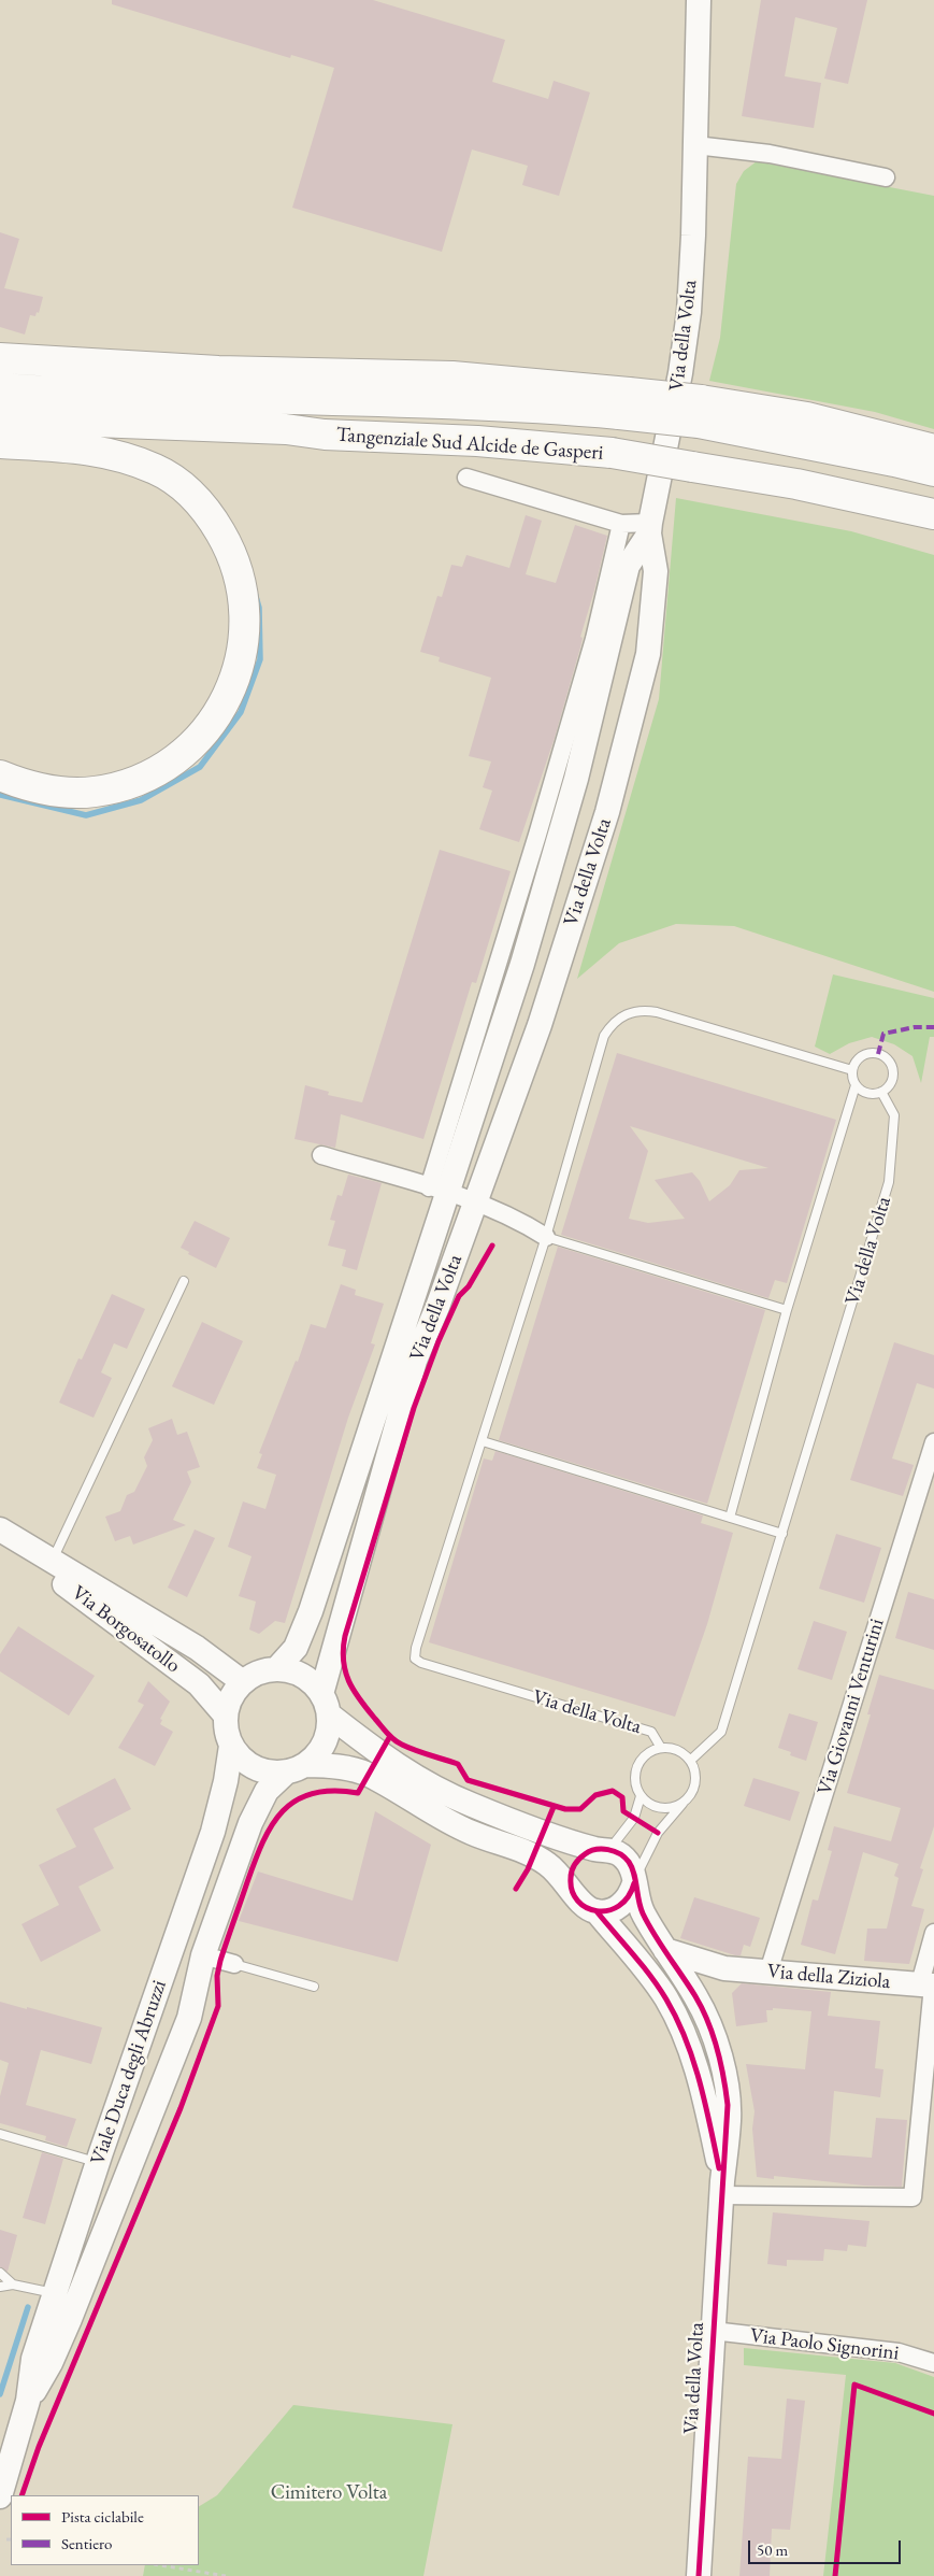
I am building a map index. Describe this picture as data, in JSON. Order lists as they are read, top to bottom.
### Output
{
  "streets": {
    "highway": ["Tangenziale Sud Alcide de Gasperi"],
    "main road": [
      "Via della Volta",
      "Via Borgosatollo",
      "Via della Ziziola",
      "Viale Duca degli Abruzzi"
    ],
    "street": ["Via Giovanni Venturini", "Via Paolo Signorini"]
  },
  "crossings": [
    ["Via della Volta", "Via Borgosatollo"],
    ["Via della Volta", "Viale Duca degli Abruzzi"],
    ["Via della Volta", "Via Paolo Signorini"],
    ["Via Borgosatollo", "Viale Duca degli Abruzzi"],
    ["Via Giovanni Venturini", "Via della Ziziola"]
  ],
  "parks": ["Cimitero Volta"],
  "legend": ["Pista ciclabile", "Sentiero"],
  "scale_bar": "50 m"
}
